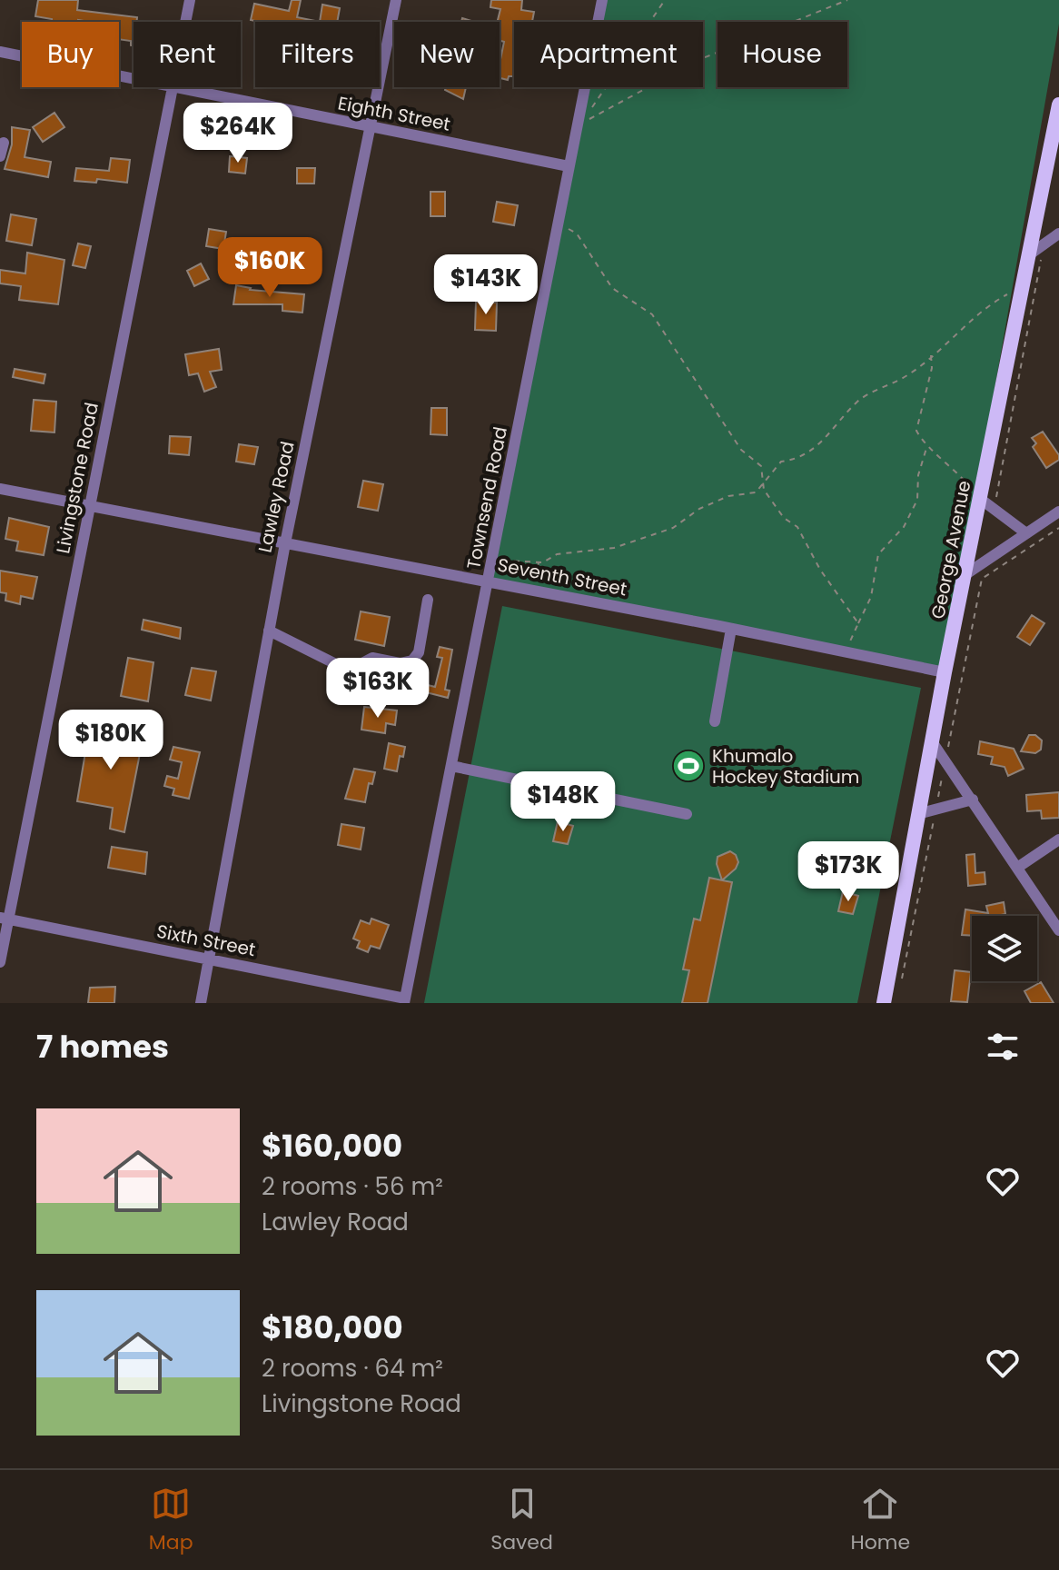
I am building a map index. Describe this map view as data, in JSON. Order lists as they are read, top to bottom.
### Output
{
  "streets": {
    "main road": ["George Avenue"],
    "street": [
      "Eighth Street",
      "Livingstone Road",
      "Lawley Road",
      "Townsend Road",
      "Seventh Street",
      "Sixth Street"
    ]
  },
  "crossings": [
    ["Eighth Street", "Livingstone Road"],
    ["Eighth Street", "Lawley Road"],
    ["Eighth Street", "Townsend Road"],
    ["Livingstone Road", "Seventh Street"],
    ["Livingstone Road", "Sixth Street"],
    ["Lawley Road", "Seventh Street"],
    ["Lawley Road", "Sixth Street"],
    ["Townsend Road", "Seventh Street"],
    ["Townsend Road", "Sixth Street"],
    ["George Avenue", "Seventh Street"]
  ],
  "places": {
    "sports": ["Khumalo Hockey Stadium"]
  },
  "page": {
    "chip": [
      "Buy",
      "Rent",
      "Filters",
      "New",
      "Apartment",
      "House"
    ],
    "price": [
      "$264K",
      "$160K",
      "$143K",
      "$163K",
      "$180K",
      "$148K",
      "$173K"
    ],
    "heading": "7 homes",
    "list": [
      {
        "name": "$160,000",
        "note": "2 rooms · 56 m² · Lawley Road"
      },
      {
        "name": "$180,000",
        "note": "2 rooms · 64 m² · Livingstone Road"
      }
    ],
    "tabs": ["Map", "Saved", "Home"]
  }
}
